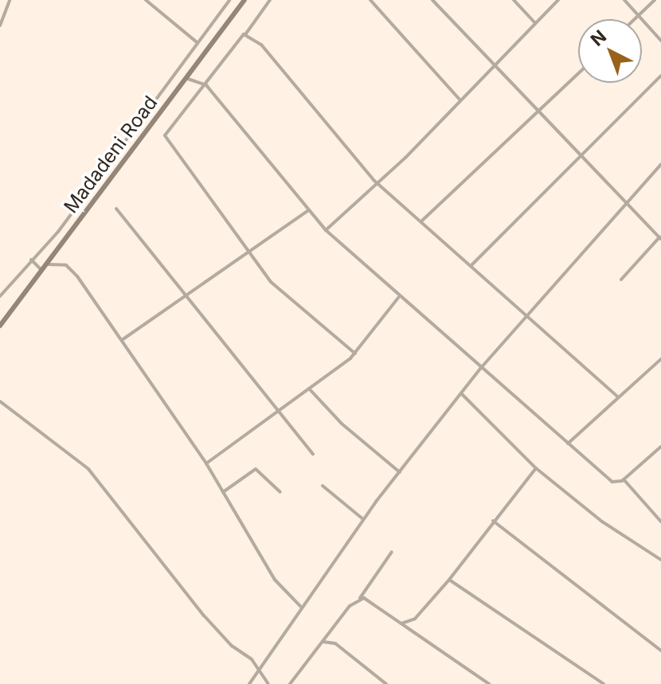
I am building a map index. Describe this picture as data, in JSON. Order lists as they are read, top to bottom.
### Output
{
  "streets": {
    "street": ["Madadeni Road"]
  },
  "north": "top left"
}
